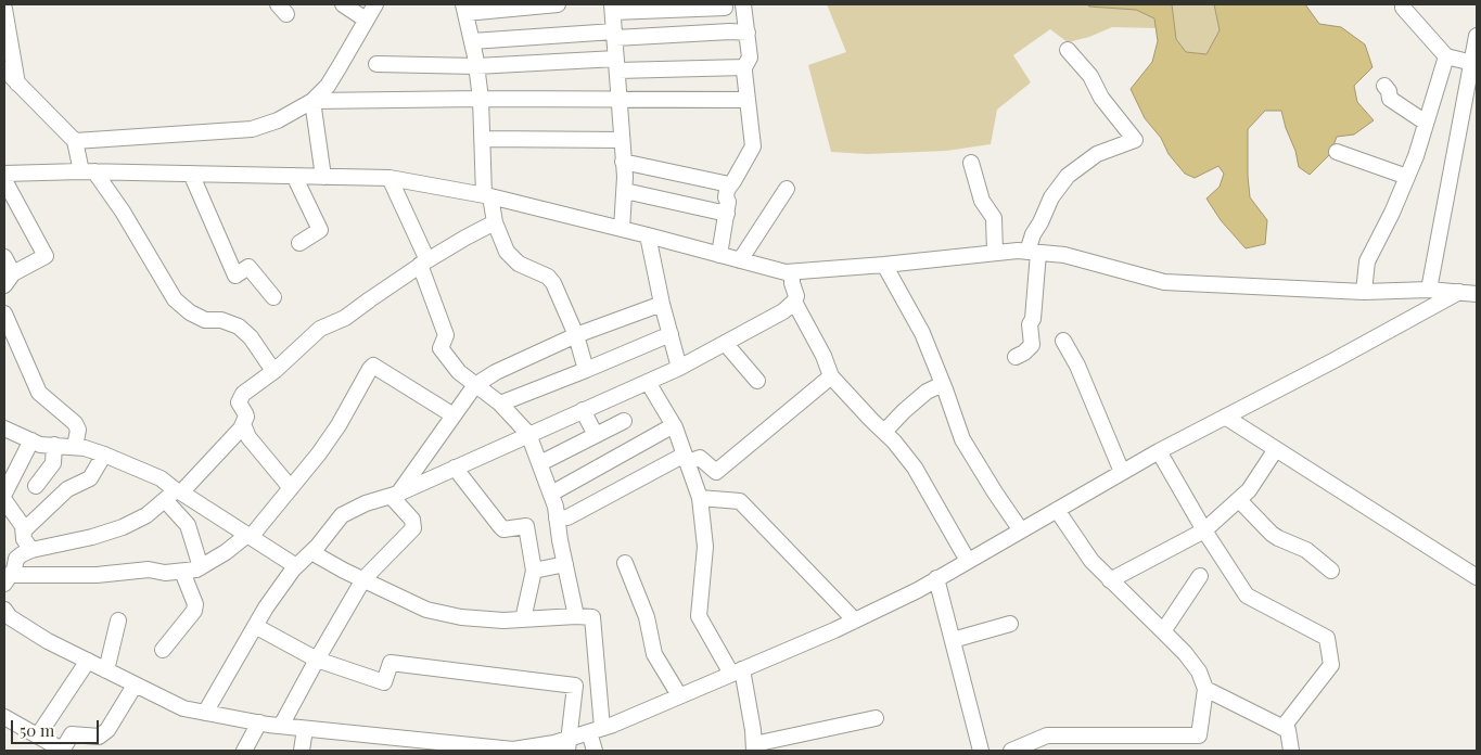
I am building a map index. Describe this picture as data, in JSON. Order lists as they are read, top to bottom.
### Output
{
  "scale_bar": "50 m"
}
